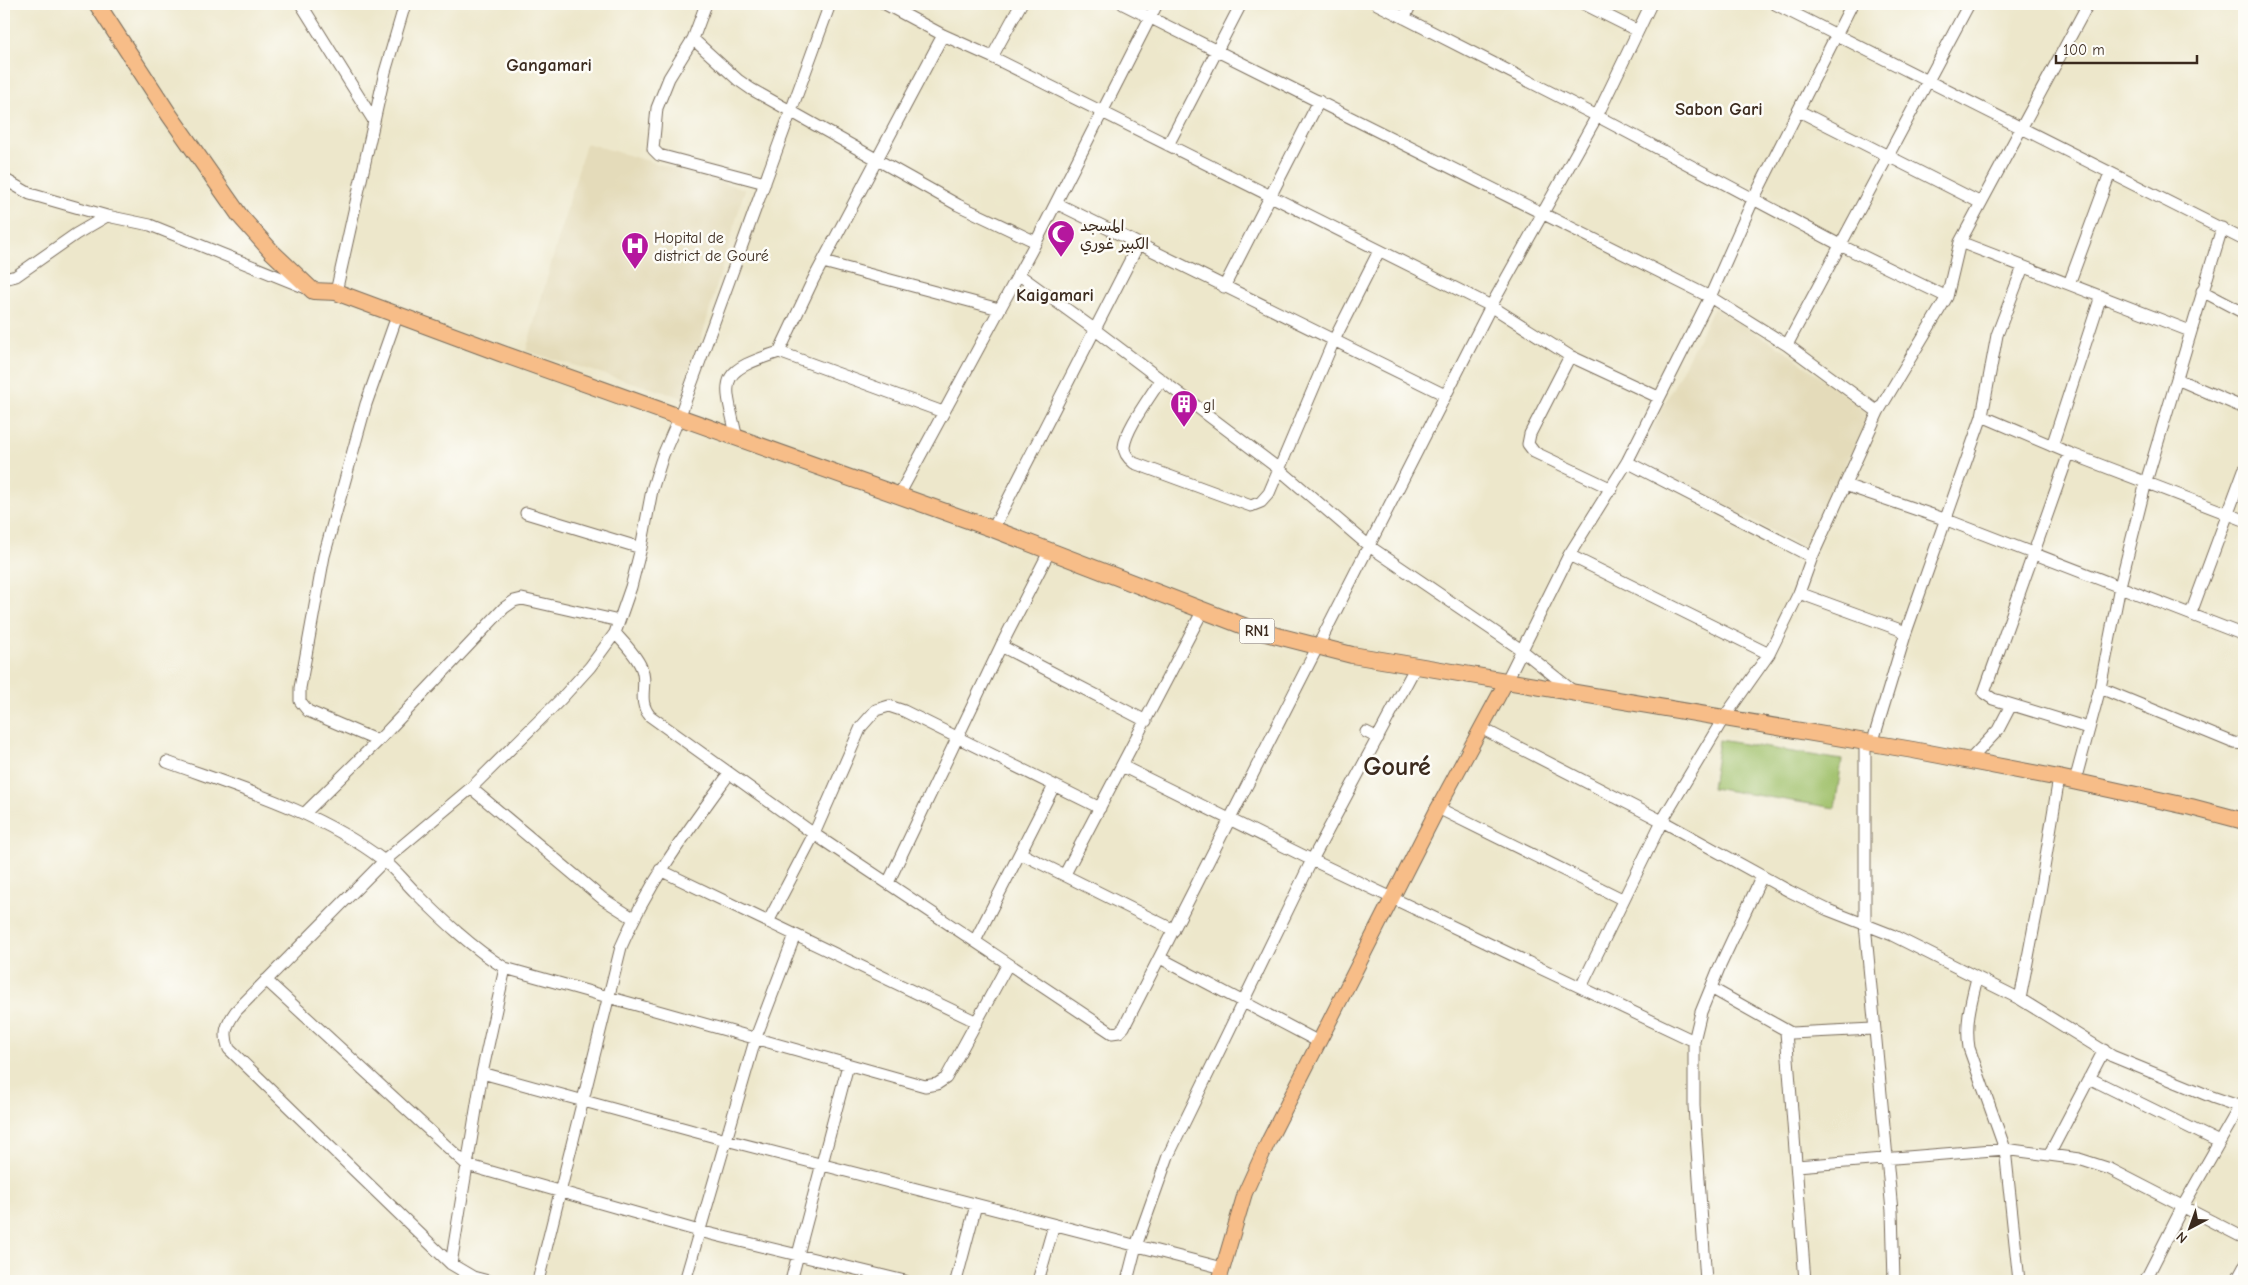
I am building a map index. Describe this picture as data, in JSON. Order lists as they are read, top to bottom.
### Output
{
  "streets": {
    "highway": ["RN1"]
  },
  "districts": [
    "Gangamari",
    "Sabon Gari",
    "Kaigamari",
    "Gouré"
  ],
  "places": {
    "mosque": ["المسجد الكبير غوري"],
    "hospital": ["Hopital de district de Gouré"],
    "building": ["gl"]
  },
  "scale_bar": "100 m",
  "north": "bottom left"
}
